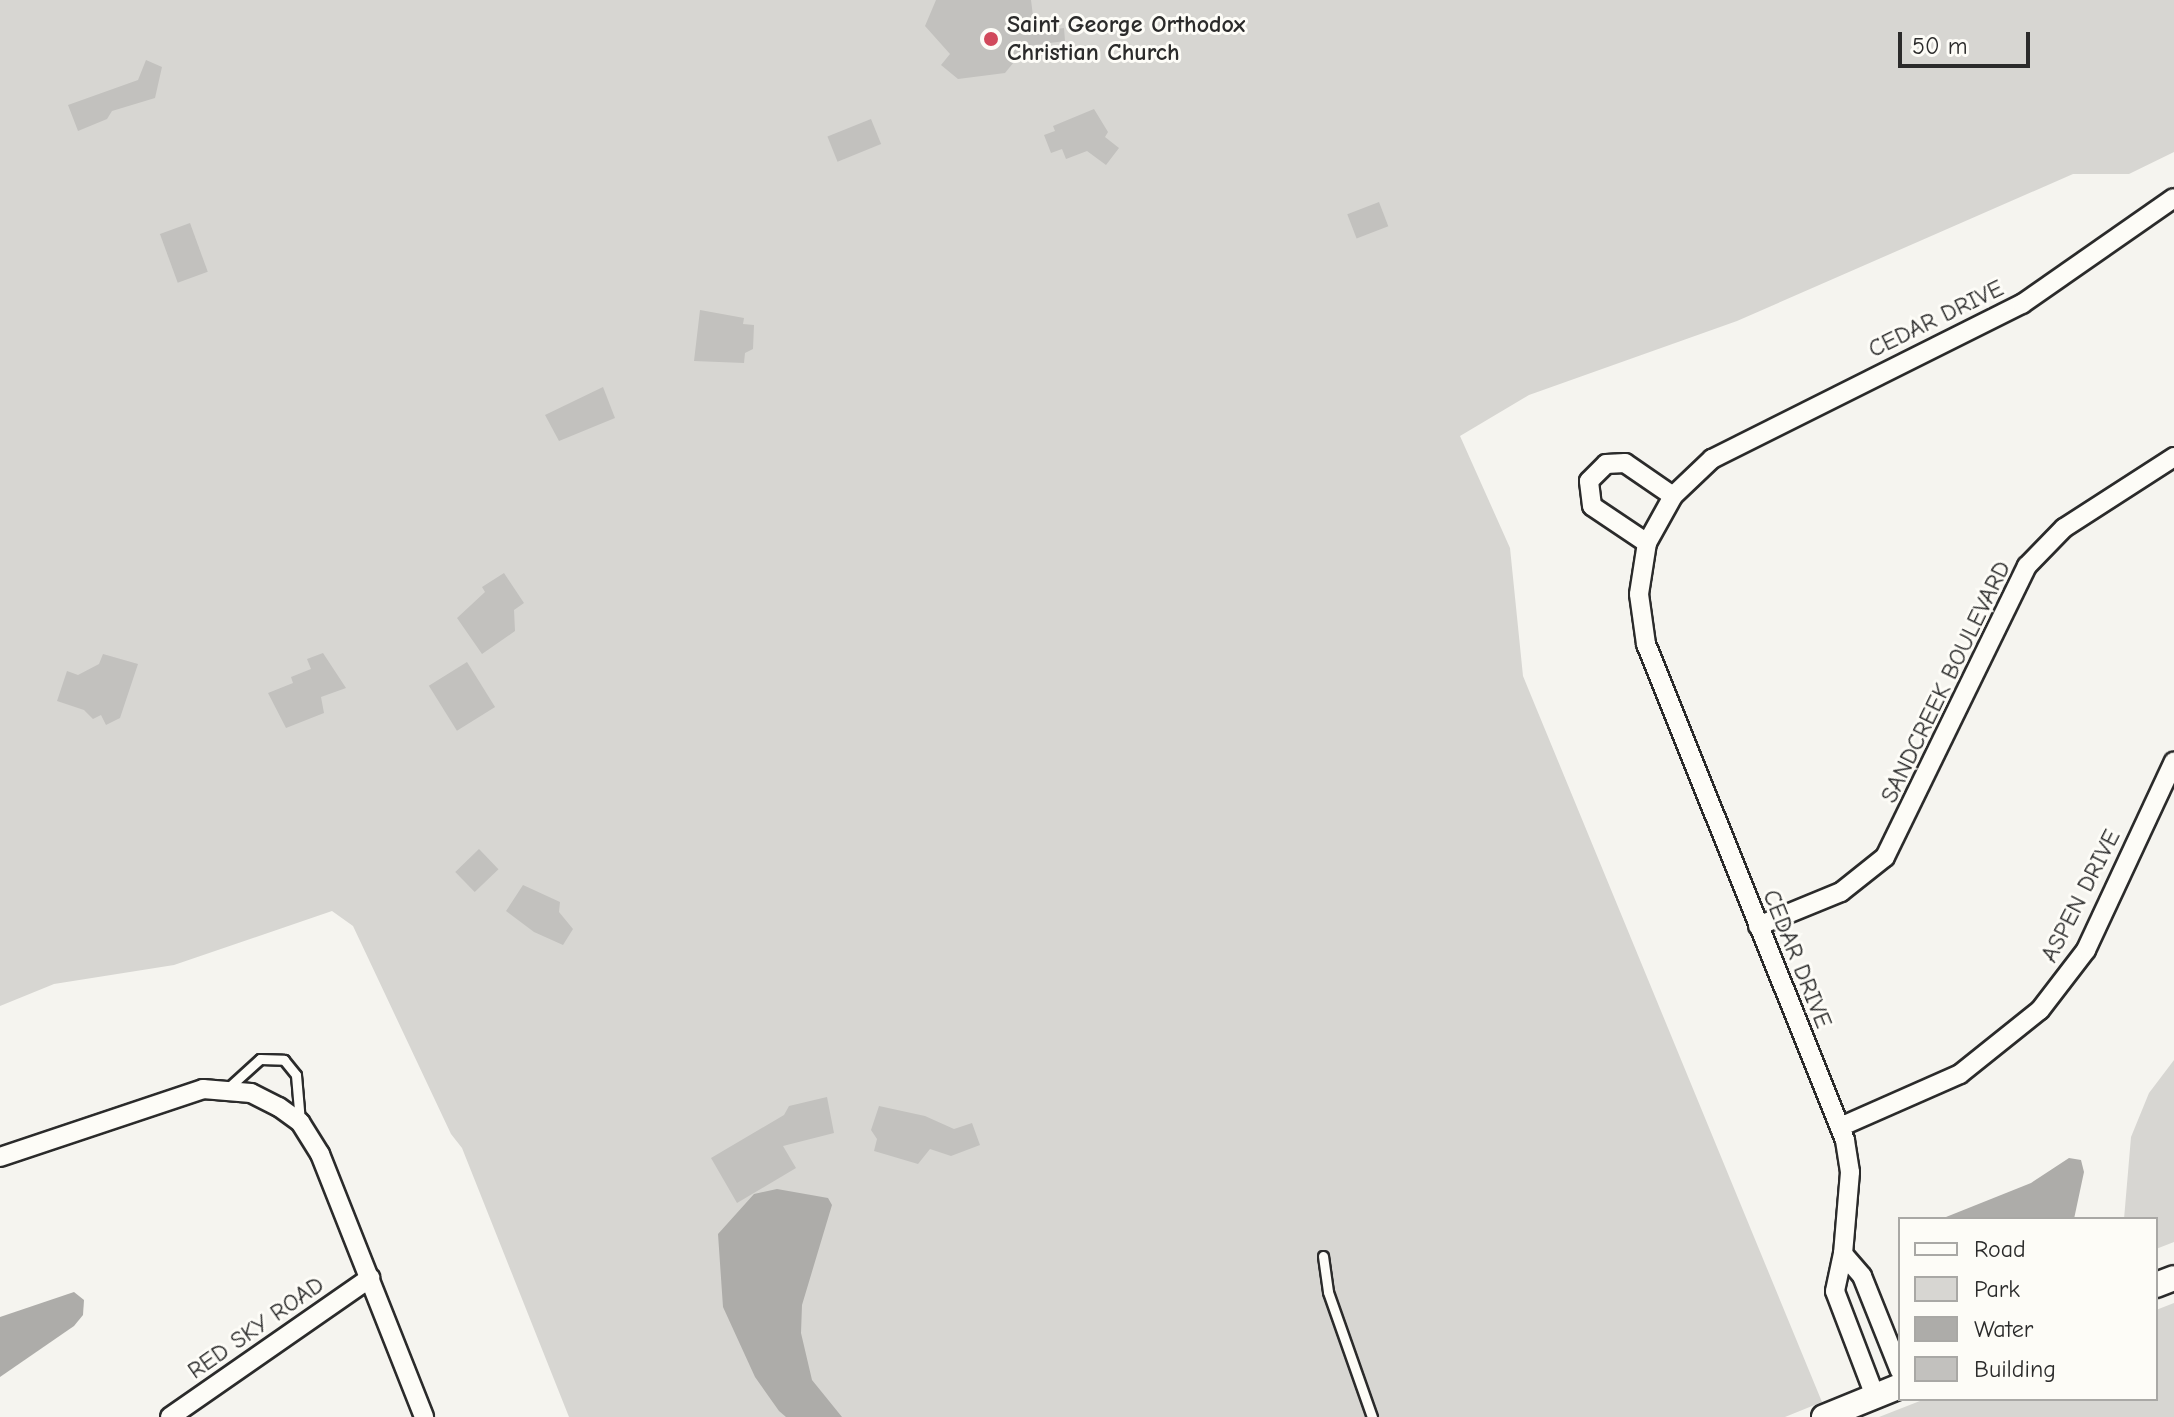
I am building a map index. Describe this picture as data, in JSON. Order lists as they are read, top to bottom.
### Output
{
  "streets": {
    "street": [
      "CEDAR DRIVE",
      "SANDCREEK BOULEVARD",
      "ASPEN DRIVE",
      "RED SKY ROAD"
    ]
  },
  "crossings": [
    ["CEDAR DRIVE", "SANDCREEK BOULEVARD"],
    ["CEDAR DRIVE", "ASPEN DRIVE"]
  ],
  "places": ["Saint George Orthodox Christian Church"],
  "legend": [
    "Road",
    "Park",
    "Water",
    "Building"
  ],
  "scale_bar": "50 m"
}
